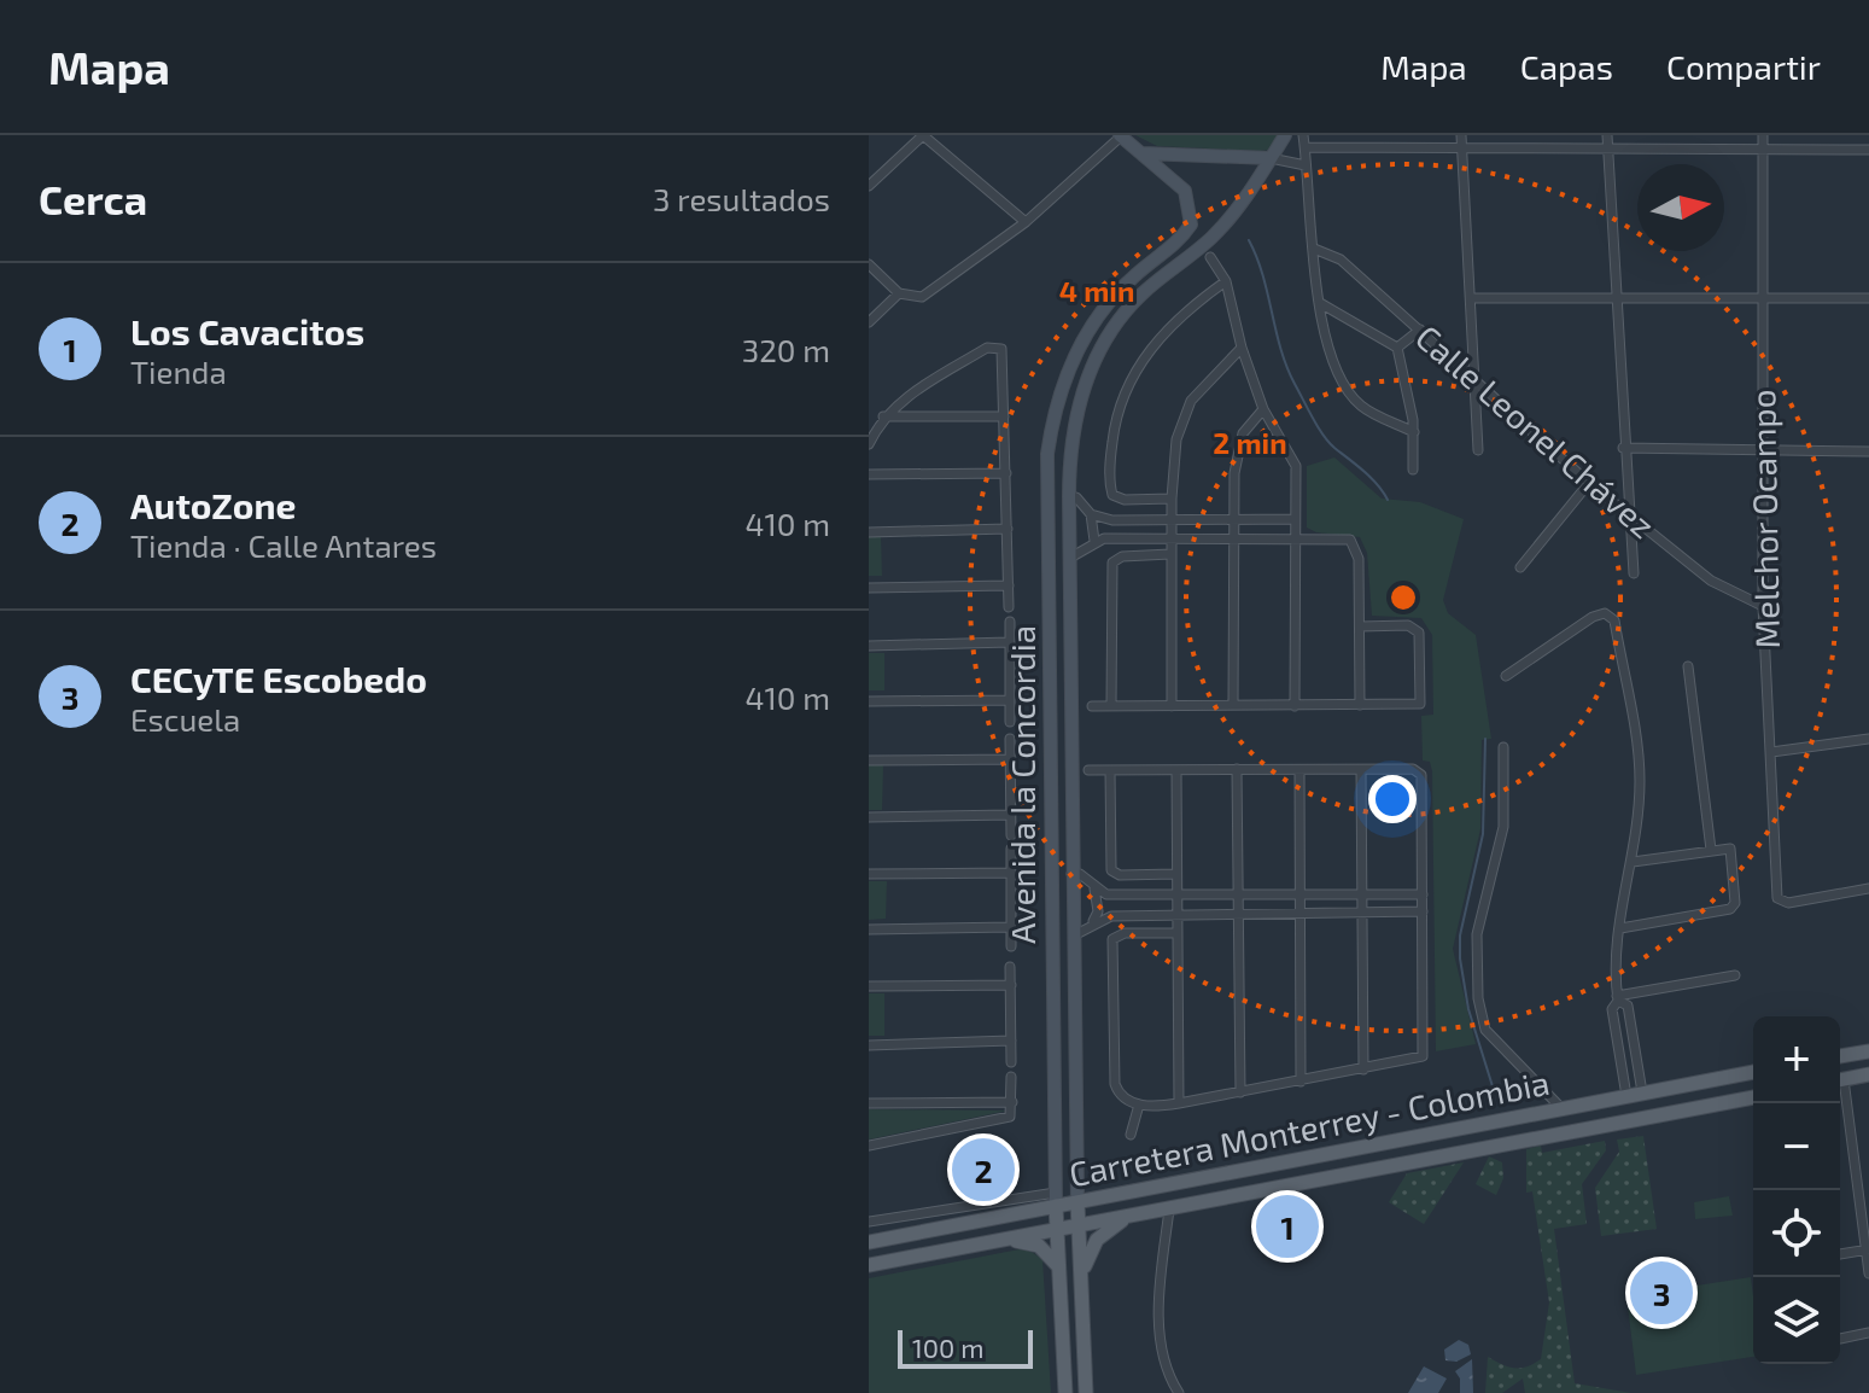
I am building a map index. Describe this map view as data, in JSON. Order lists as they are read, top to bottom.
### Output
{
  "streets": {
    "main road": ["Avenida la Concordia", "Carretera Monterrey - Colombia"],
    "street": ["Calle Leonel Chávez", "Melchor Ocampo"]
  },
  "crossings": [
    ["Calle Leonel Chávez", "Melchor Ocampo"],
    ["Avenida la Concordia", "Carretera Monterrey - Colombia"]
  ],
  "scale_bar": "100 m",
  "north": "right",
  "page": {
    "header": "Mapa",
    "nav": ["Mapa", "Capas", "Compartir"],
    "heading": ["Cerca", "3 resultados"],
    "list": [
      {
        "mark": "1",
        "name": "Los Cavacitos",
        "note": "Tienda",
        "value": "320 m"
      },
      {
        "mark": "2",
        "name": "AutoZone",
        "note": "Tienda · Calle Antares",
        "value": "410 m"
      },
      {
        "mark": "3",
        "name": "CECyTE Escobedo",
        "note": "Escuela",
        "value": "410 m"
      }
    ],
    "map_buttons": ["+", "−"],
    "pins": ["2", "1", "3"],
    "scale": "100 m"
  },
  "rings": ["4 min", "2 min"]
}
